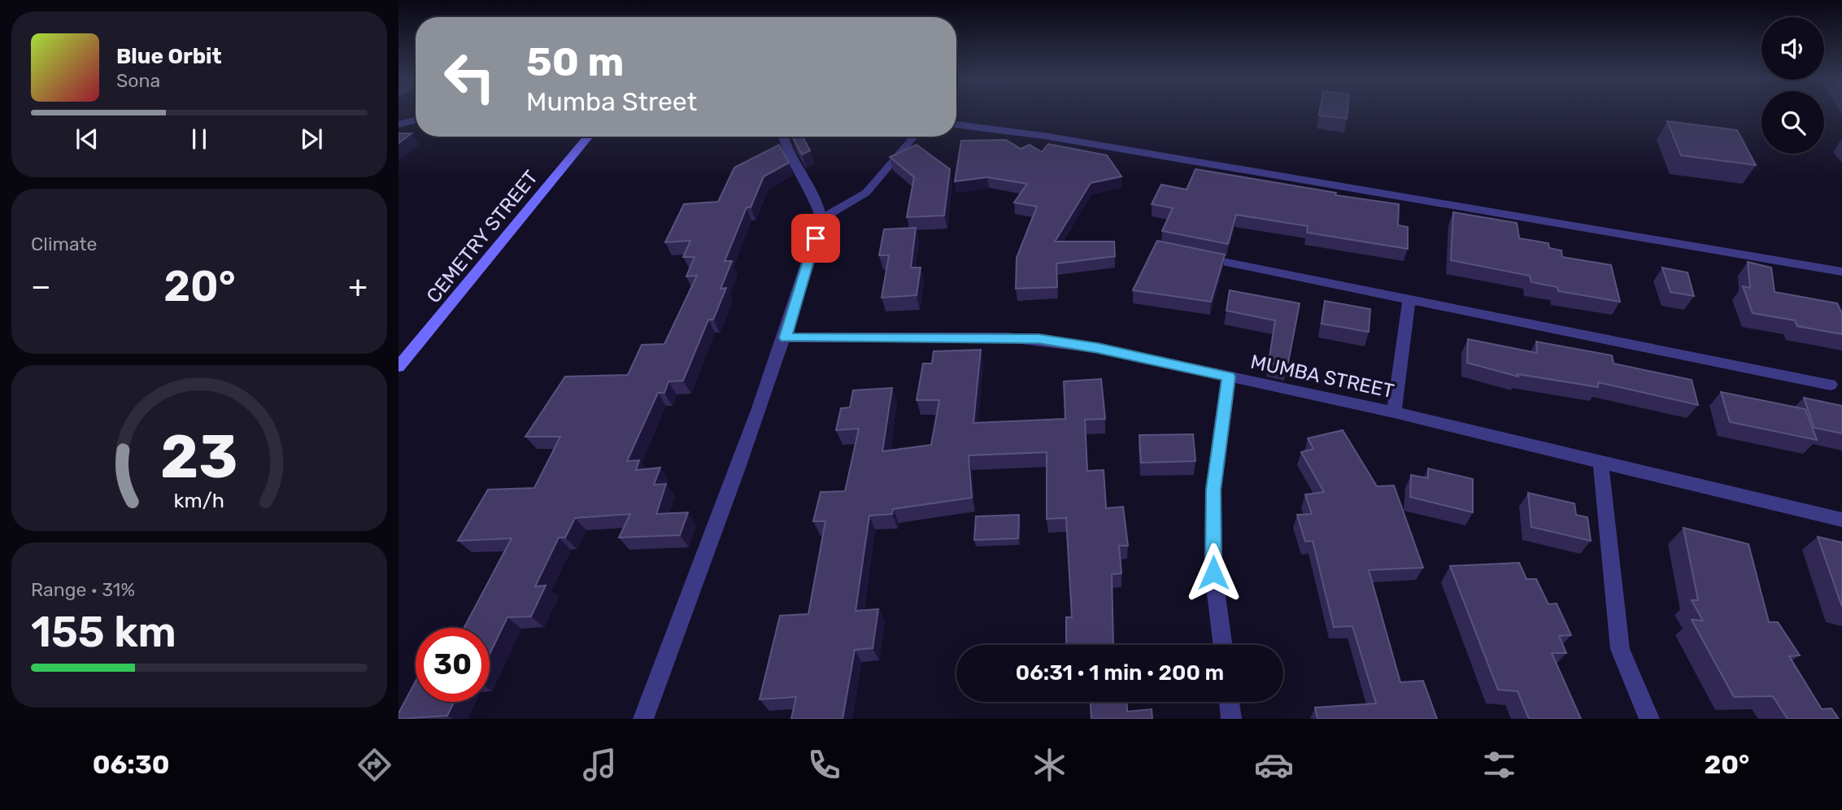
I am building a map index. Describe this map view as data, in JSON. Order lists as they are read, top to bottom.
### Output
{
  "streets": {
    "street": ["CEMETRY STREET", "MUMBA STREET"]
  },
  "page": {
    "turn": ["50 m", "Mumba Street"],
    "song": ["Blue Orbit", "Sona"],
    "tile": [
      "Climate",
      ["Range · 31%", "155 km"]
    ],
    "heat": ["−", "20°", "+"],
    "limit": "30",
    "trip": "06:31 · 1 min · 200 m",
    "tabs": ["06:30", "20°"],
    "gauge": ["23", "km/h"]
  }
}
